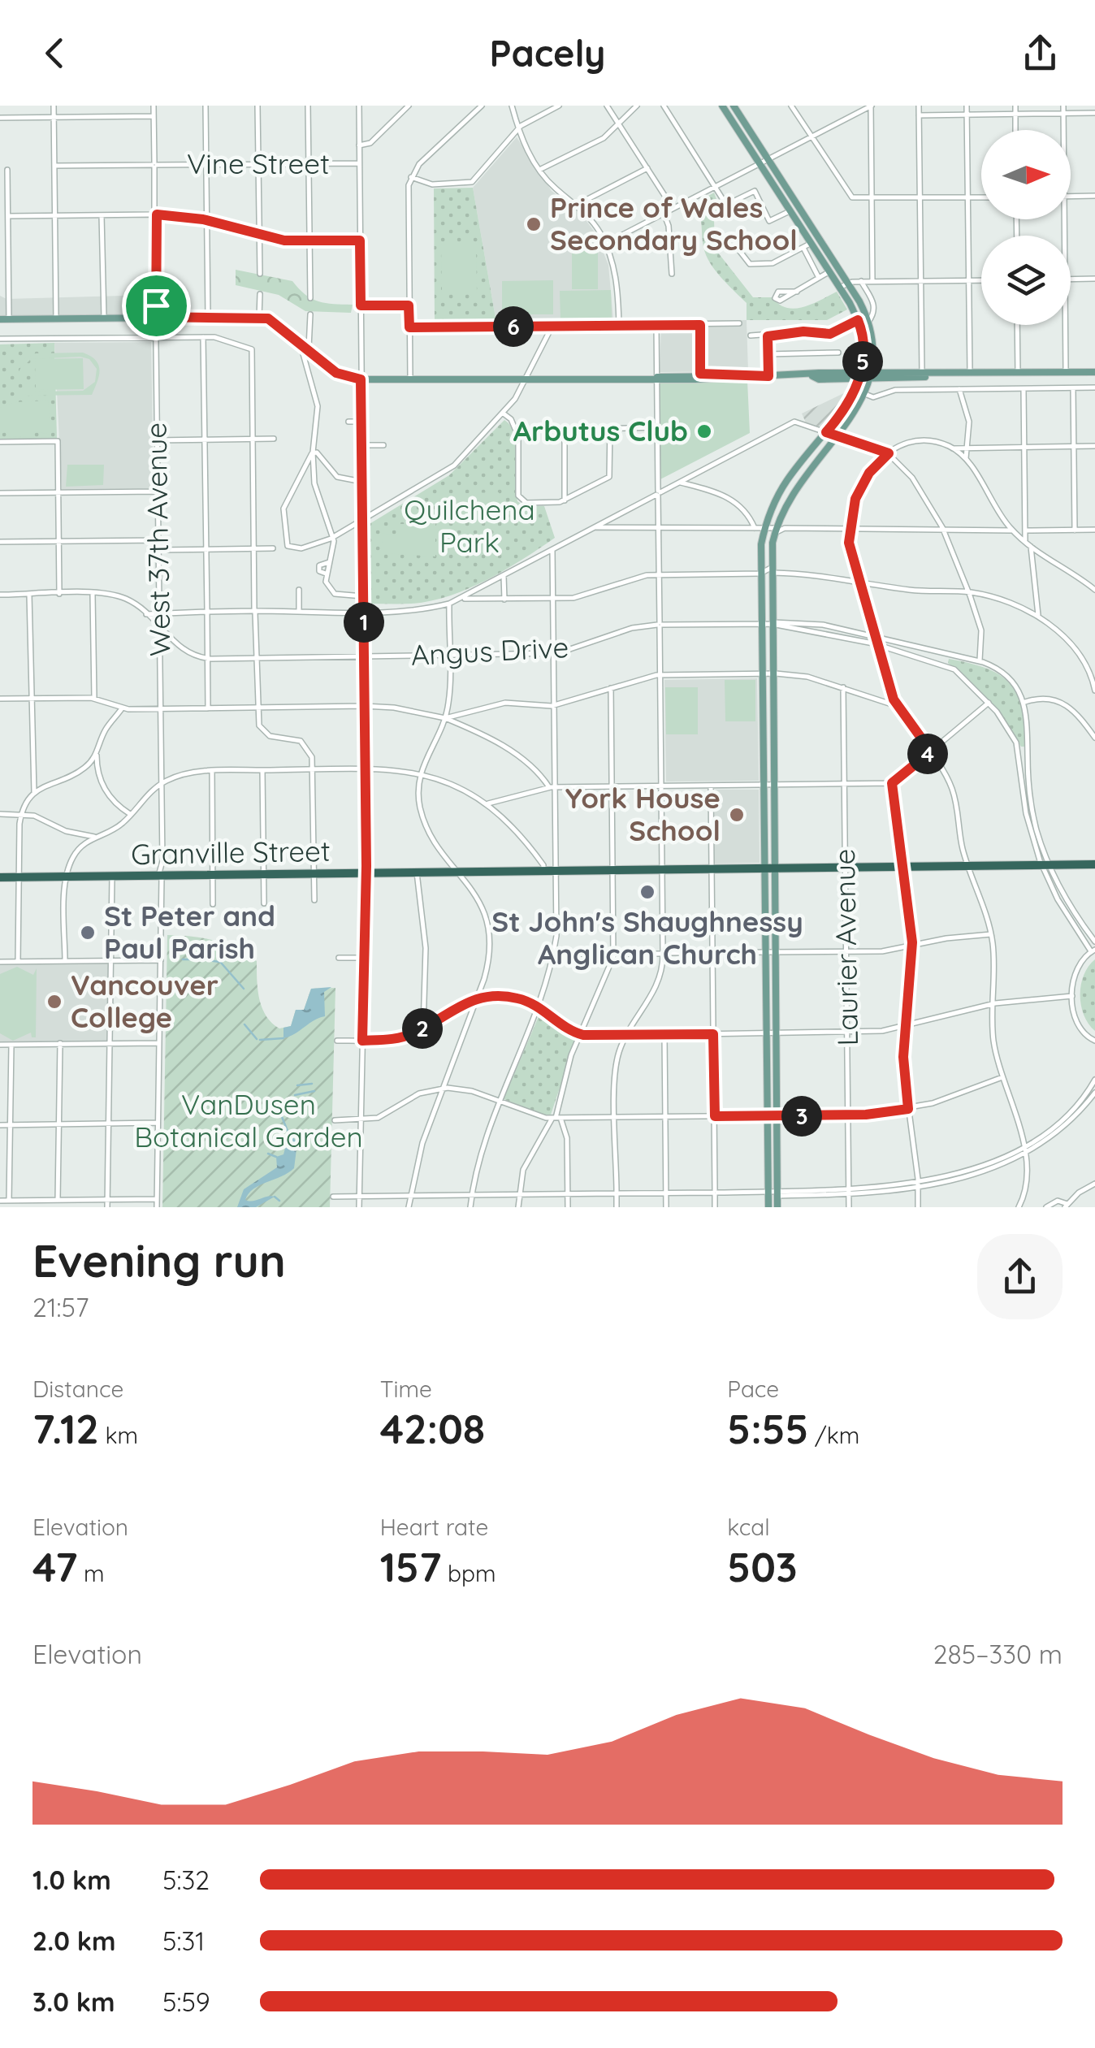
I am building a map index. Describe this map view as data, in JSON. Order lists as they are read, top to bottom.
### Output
{
  "streets": {
    "highway": ["Granville Street"],
    "street": [
      "Vine Street",
      "West 37th Avenue",
      "Angus Drive",
      "Laurier Avenue"
    ]
  },
  "crossings": [
    ["Vine Street", "West 37th Avenue"],
    ["West 37th Avenue", "Angus Drive"],
    ["West 37th Avenue", "Granville Street"],
    ["Angus Drive", "Granville Street"],
    ["Granville Street", "Laurier Avenue"]
  ],
  "parks": ["Quilchena Park", "VanDusen Botanical Garden"],
  "places": [
    "Prince of Wales Secondary School",
    "Arbutus Club",
    "York House School",
    "St John's Shaughnessy Anglican Church",
    "St Peter and Paul Parish",
    "Vancouver College"
  ],
  "north": "right",
  "page": {
    "header": "Pacely",
    "pins": [
      "6",
      "5",
      "1",
      "4",
      "2",
      "3"
    ],
    "heading": ["Evening run", "21:57"],
    "stats": [
      ["Distance", "7.12 km"],
      ["Time", "42:08"],
      ["Pace", "5:55 /km"],
      ["Elevation", "47 m"],
      ["Heart rate", "157 bpm"],
      ["kcal", "503"]
    ],
    "chart": ["Elevation", "285–330 m"],
    "list": [
      {
        "name": "1.0 km",
        "note": "5:32"
      },
      {
        "name": "2.0 km",
        "note": "5:31"
      },
      {
        "name": "3.0 km",
        "note": "5:59"
      }
    ]
  }
}
